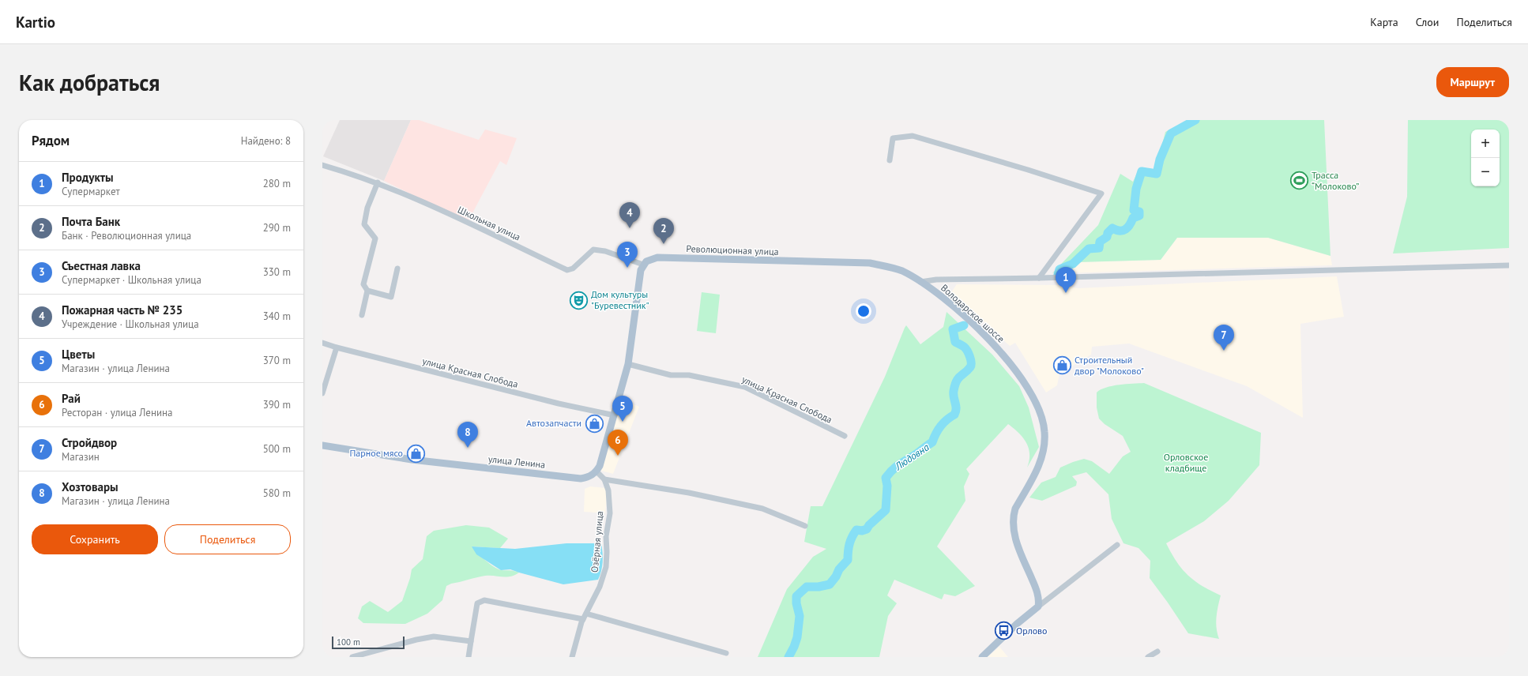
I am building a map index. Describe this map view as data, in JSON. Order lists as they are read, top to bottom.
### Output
{
  "streets": {
    "main road": ["Революционная улица", "Володарское шоссе", "улица Ленина"],
    "street": ["Школьная улица", "улица Красная Слобода", "Озёрная улица"]
  },
  "crossings": [
    ["Школьная улица", "Революционная улица"],
    ["Революционная улица", "Володарское шоссе"]
  ],
  "water": ["Людовна"],
  "parks": ["Орловское кладбище"],
  "places": {
    "sports": ["Трасса “Молоково”"],
    "theatre": ["Дом культуры \"Буревестник\""],
    "shop": ["Строительный двор \"Молоково\"", "Автозапчасти", "Парное мясо"],
    "bus stop": ["Орлово"]
  },
  "scale_bar": "100 m",
  "page": {
    "header": "Kartio",
    "nav": ["Карта", "Слои", "Поделиться"],
    "buttons": [
      "Маршрут",
      ["Сохранить", "Поделиться"]
    ],
    "title": "Как добраться",
    "heading": ["Рядом", "Найдено: 8"],
    "map_buttons": ["+", "−"],
    "list": [
      {
        "mark": "1",
        "name": "Продукты",
        "note": "Супермаркет",
        "value": "280 m"
      },
      {
        "mark": "2",
        "name": "Почта Банк",
        "note": "Банк · Революционная улица",
        "value": "290 m"
      },
      {
        "mark": "3",
        "name": "Съестная лавка",
        "note": "Супермаркет · Школьная улица",
        "value": "330 m"
      },
      {
        "mark": "4",
        "name": "Пожарная часть № 235",
        "note": "Учреждение · Школьная улица",
        "value": "340 m"
      },
      {
        "mark": "5",
        "name": "Цветы",
        "note": "Магазин · улица Ленина",
        "value": "370 m"
      },
      {
        "mark": "6",
        "name": "Рай",
        "note": "Ресторан · улица Ленина",
        "value": "390 m"
      },
      {
        "mark": "7",
        "name": "Стройдвор",
        "note": "Магазин",
        "value": "500 m"
      },
      {
        "mark": "8",
        "name": "Хозтовары",
        "note": "Магазин · улица Ленина",
        "value": "580 m"
      }
    ],
    "pins": [
      "4",
      "2",
      "3",
      "1",
      "7",
      "5",
      "8",
      "6"
    ],
    "scale": "100 m"
  }
}
